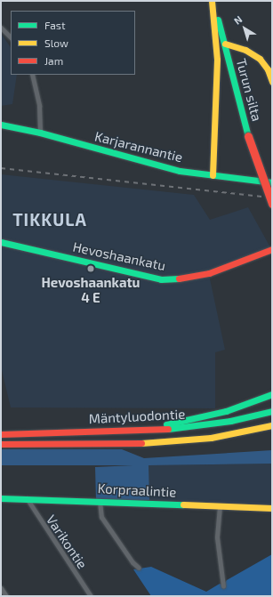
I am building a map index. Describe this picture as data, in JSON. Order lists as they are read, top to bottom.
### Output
{
  "streets": {
    "main road": [
      "Turun silta",
      "Karjarannantie",
      "Hevoshaankatu",
      "Mäntyluodontie",
      "Korpraalintie"
    ],
    "street": ["Varikontie"]
  },
  "crossings": [
    ["Korpraalintie", "Varikontie"]
  ],
  "districts": ["TIKKULA"],
  "places": ["Hevoshaankatu 4 E"],
  "legend": ["Fast", "Slow", "Jam"],
  "north": "top left"
}
